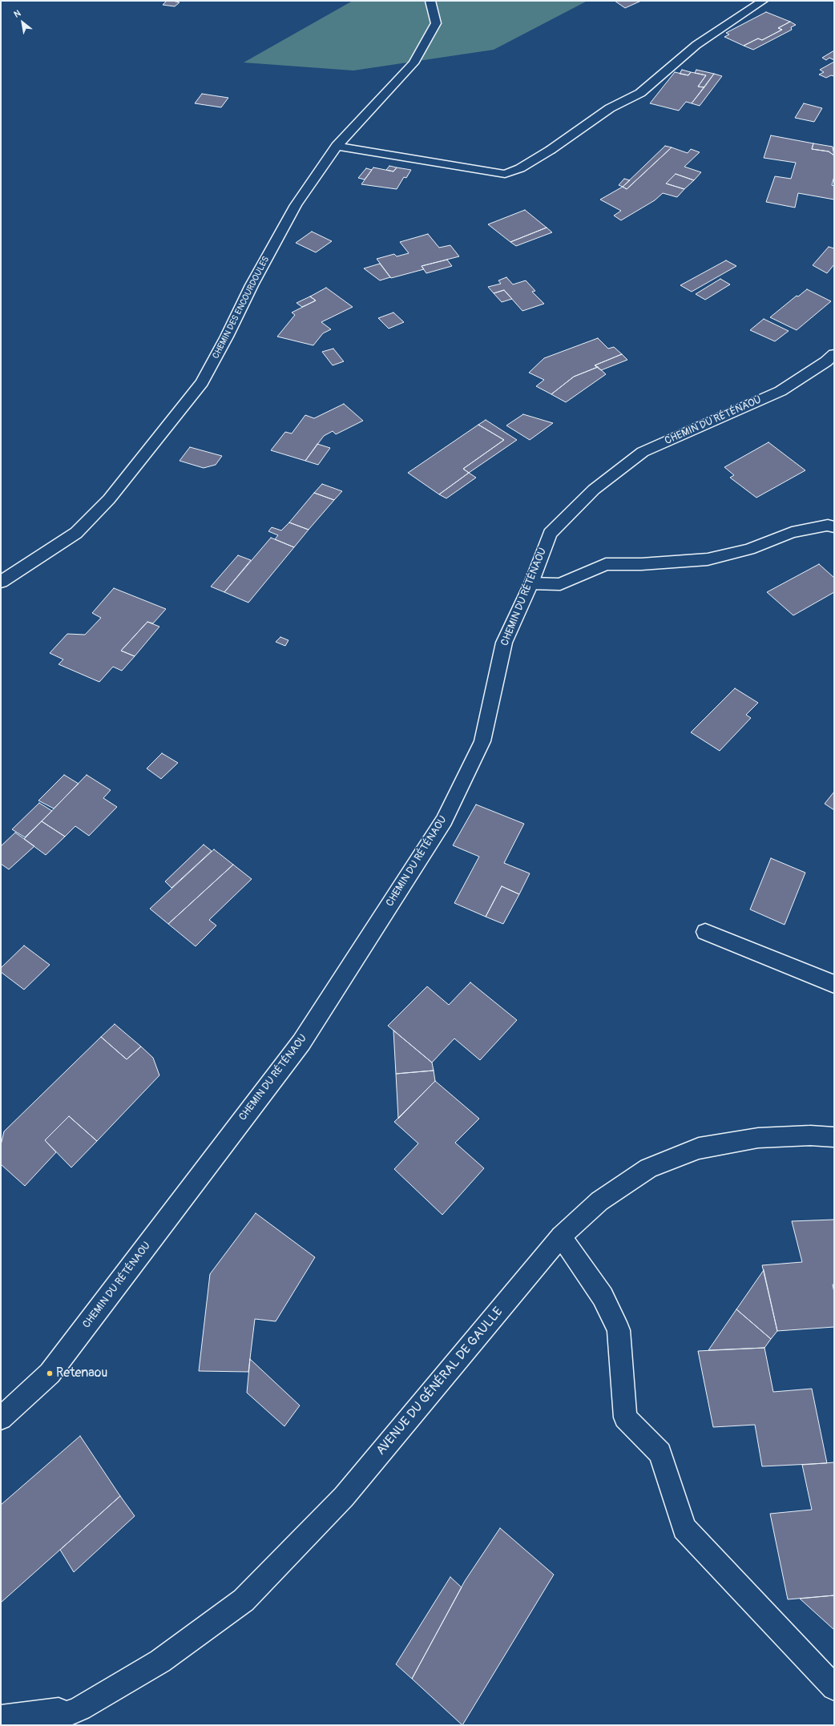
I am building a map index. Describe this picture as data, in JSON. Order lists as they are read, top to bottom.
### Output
{
  "streets": {
    "street": ["CHEMIN DES ENCOURDOULES", "CHEMIN DU RÉTÉNAOU", "AVENUE DU GÉNÉRAL DE GAULLE"]
  },
  "places": ["Retenaou"],
  "north": "top left"
}
